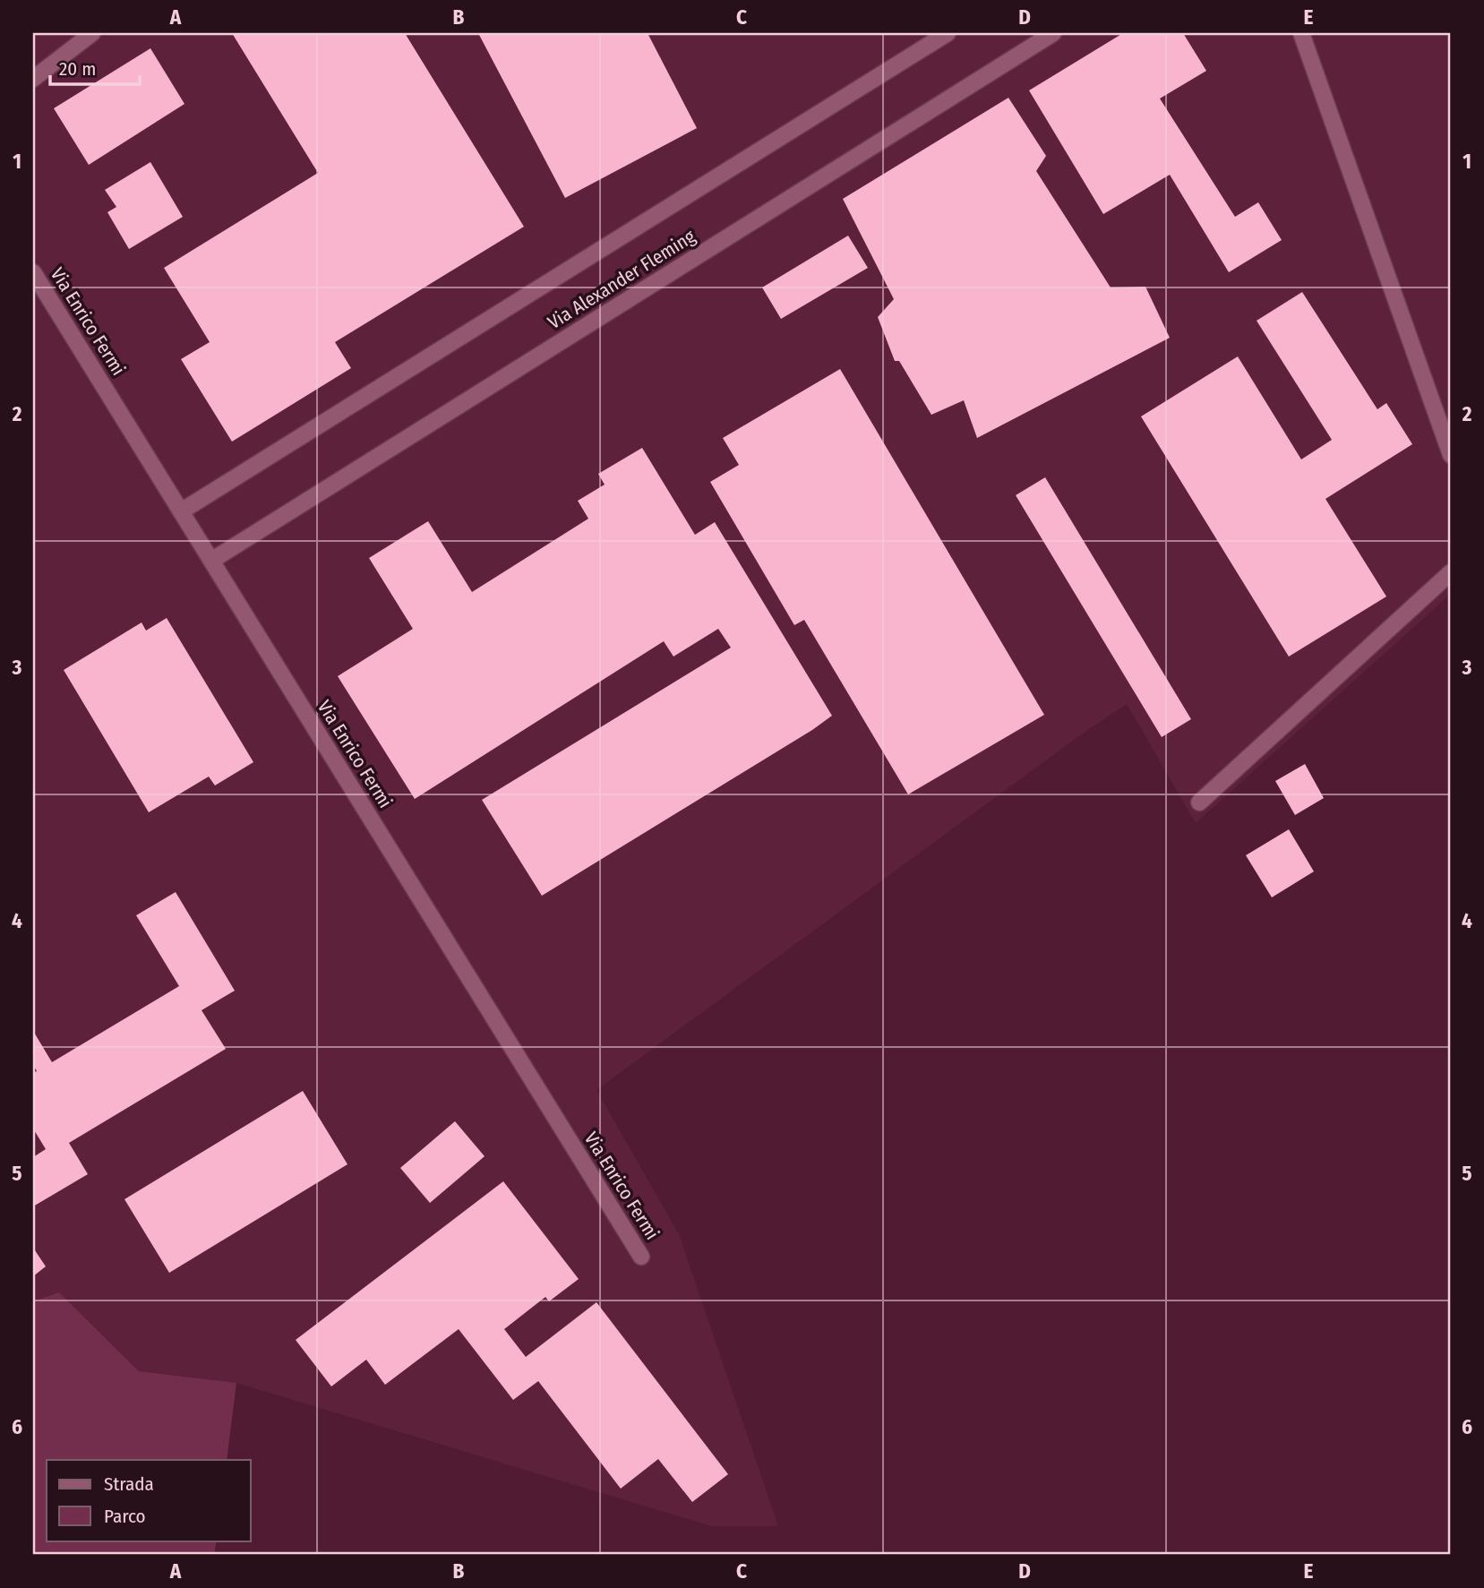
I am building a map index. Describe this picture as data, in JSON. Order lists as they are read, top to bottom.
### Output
{
  "streets": {
    "street": ["Via Alexander Fleming", "Via Enrico Fermi"]
  },
  "crossings": [
    ["Via Alexander Fleming", "Via Enrico Fermi"]
  ],
  "legend": ["Strada", "Parco"],
  "scale_bar": "20 m",
  "grid": {
    "columns": [
      "A",
      "B",
      "C",
      "D",
      "E"
    ],
    "rows": [
      "1",
      "2",
      "3",
      "4",
      "5",
      "6"
    ]
  }
}
